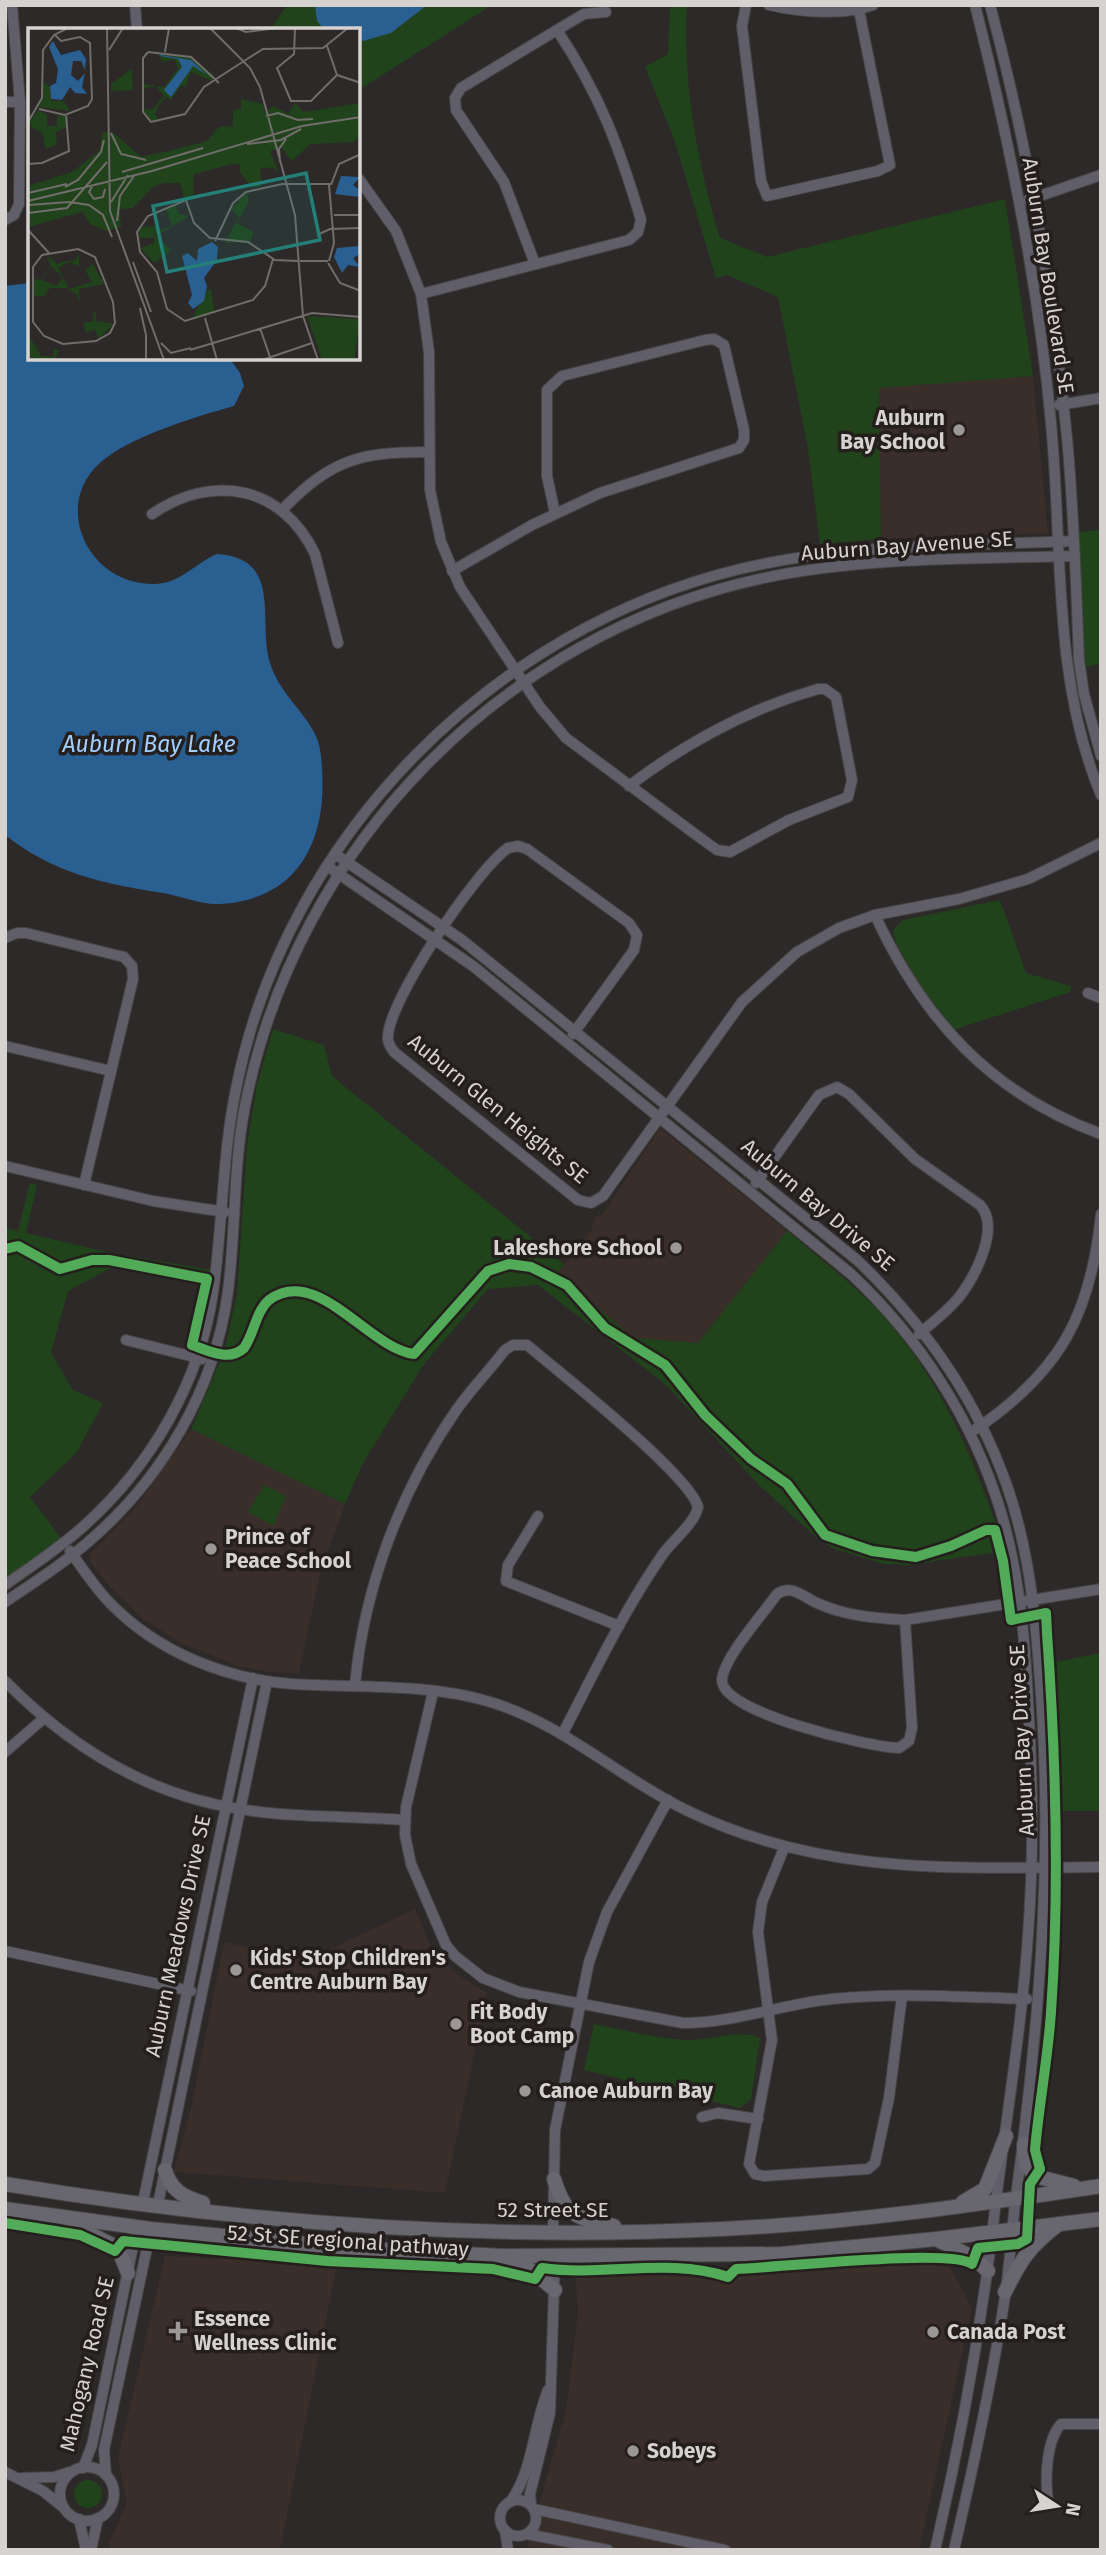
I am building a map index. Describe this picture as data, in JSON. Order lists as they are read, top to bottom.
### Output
{
  "streets": {
    "main road": ["52 Street SE"],
    "street": [
      "Auburn Bay Boulevard SE",
      "Auburn Bay Avenue SE",
      "Auburn Glen Heights SE",
      "Auburn Bay Drive SE",
      "Auburn Meadows Drive SE",
      "Mahogany Road SE"
    ],
    "cycle path": ["52 St SE regional pathway"]
  },
  "crossings": [
    ["Auburn Bay Boulevard SE", "Auburn Bay Avenue SE"],
    ["Auburn Bay Avenue SE", "Auburn Bay Drive SE"],
    ["Auburn Glen Heights SE", "Auburn Bay Drive SE"],
    ["Auburn Bay Drive SE", "52 Street SE"],
    ["Auburn Meadows Drive SE", "52 Street SE"]
  ],
  "water": ["Auburn Bay Lake"],
  "places": {
    "other": [
      "Auburn Bay School",
      "Lakeshore School",
      "Prince of Peace School",
      "Kids' Stop Children's Centre Auburn Bay",
      "Fit Body Boot Camp",
      "Canoe Auburn Bay",
      "Canada Post",
      "Sobeys"
    ],
    "health": ["Essence Wellness Clinic"]
  },
  "north": "right"
}
